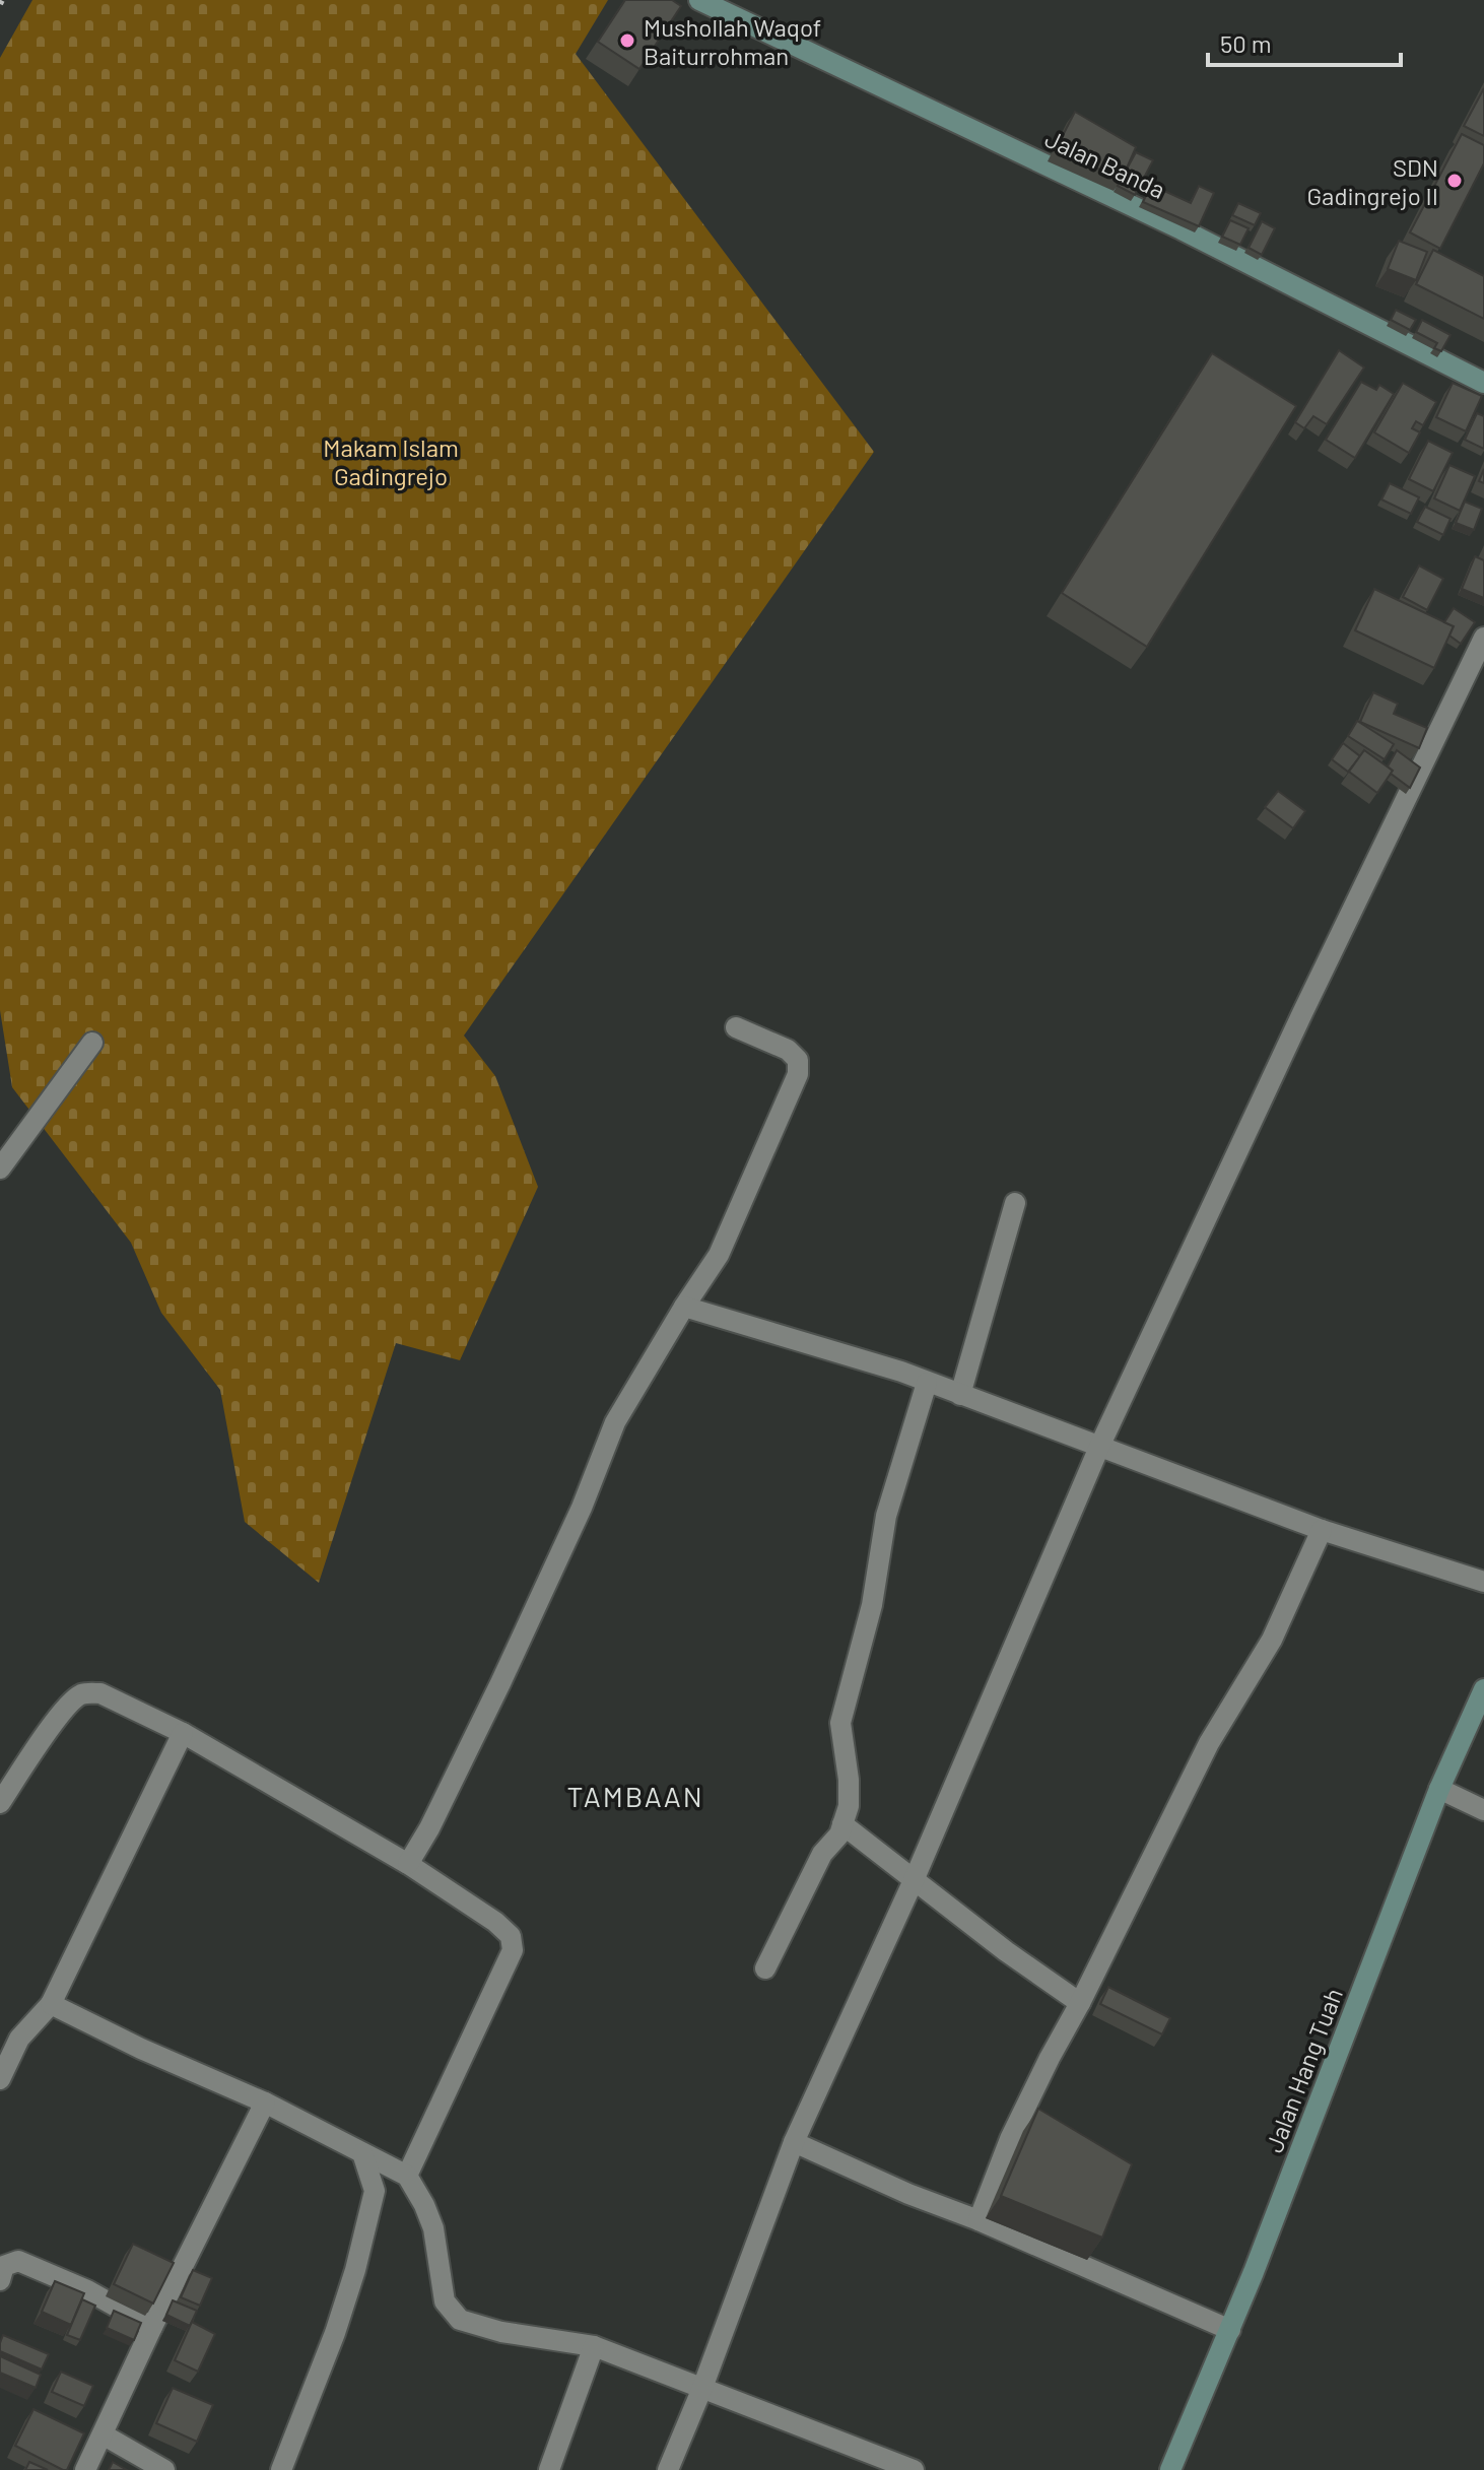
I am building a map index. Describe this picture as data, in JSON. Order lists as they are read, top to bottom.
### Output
{
  "streets": {
    "street": ["Jalan Banda", "Jalan Hang Tuah"]
  },
  "districts": ["TAMBAAN"],
  "parks": ["Makam Islam Gadingrejo"],
  "places": ["Mushollah Waqof Baiturrohman", "SDN Gadingrejo II"],
  "scale_bar": "50 m"
}
